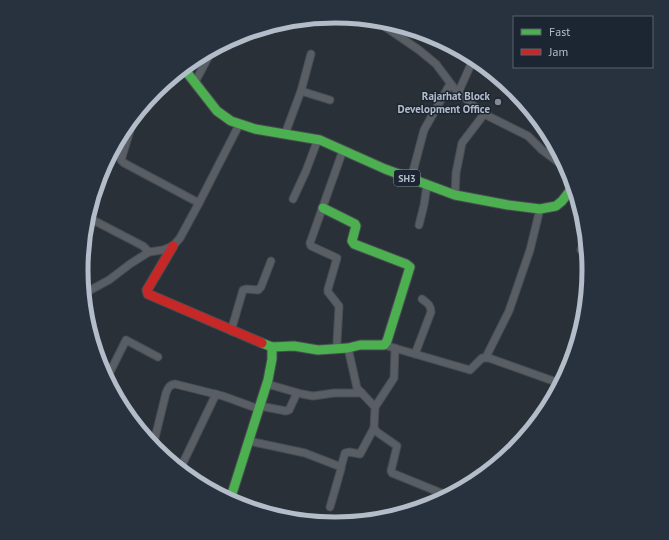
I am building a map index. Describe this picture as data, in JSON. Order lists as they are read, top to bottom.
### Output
{
  "streets": {
    "street": ["SH3"]
  },
  "places": ["Rajarhat Block Development Office"],
  "legend": ["Fast", "Jam"]
}
